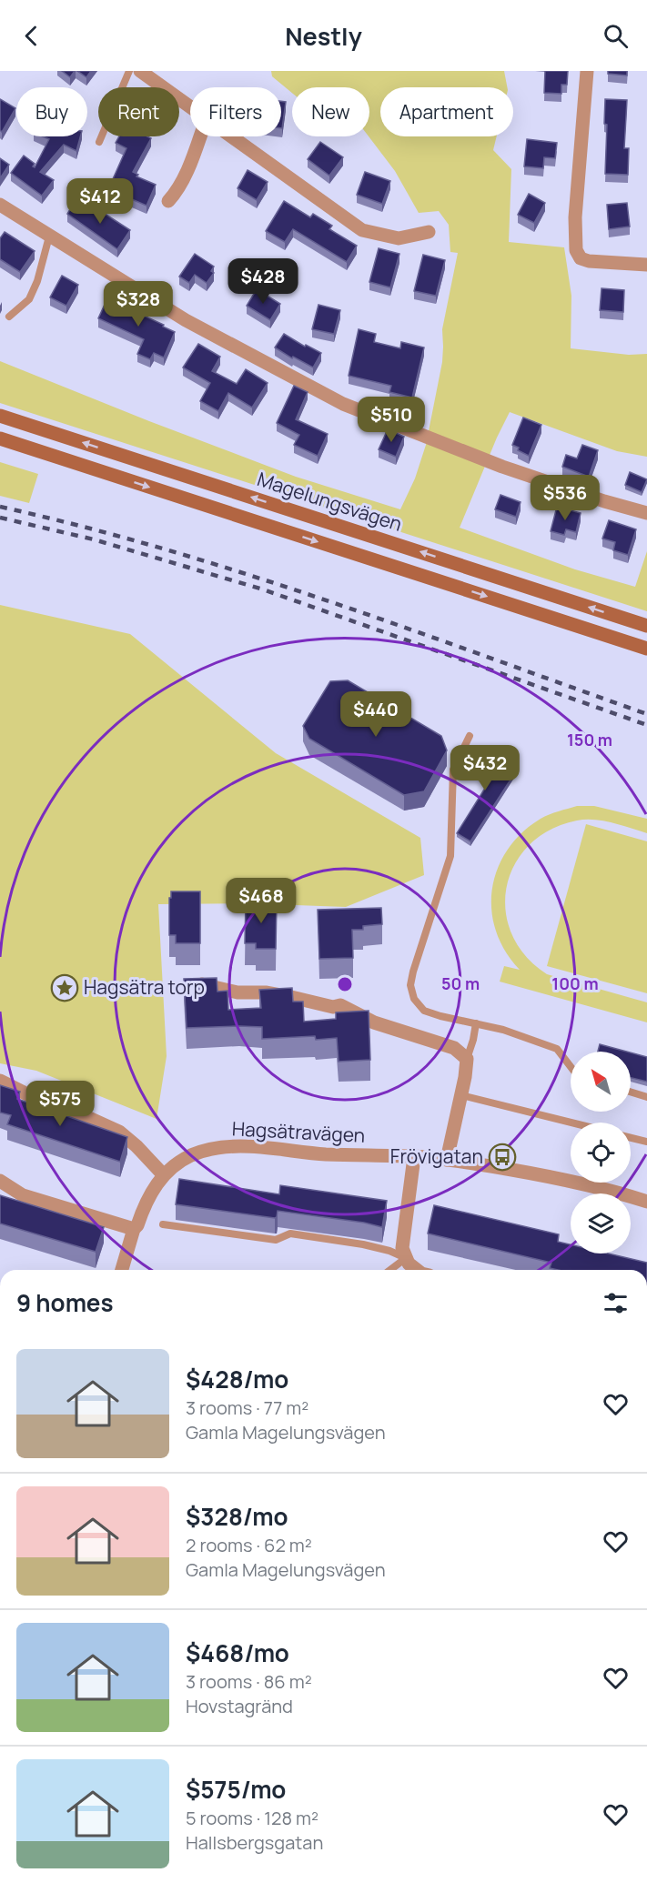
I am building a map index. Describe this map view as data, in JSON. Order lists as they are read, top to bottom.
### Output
{
  "streets": {
    "main road": ["Magelungsvägen"],
    "street": ["Hagsätravägen"]
  },
  "places": {
    "place": ["Hagsätra torp"],
    "bus stop": ["Frövigatan"]
  },
  "north": "top left",
  "page": {
    "header": "Nestly",
    "chip": [
      "Buy",
      "Rent",
      "Filters",
      "New",
      "Apartment"
    ],
    "price": [
      "$412",
      "$428",
      "$328",
      "$510",
      "$536",
      "$440",
      "$432",
      "$468",
      "$575"
    ],
    "heading": "9 homes",
    "list": [
      {
        "name": "$428/mo",
        "note": "3 rooms · 77 m² · Gamla Magelungsvägen"
      },
      {
        "name": "$328/mo",
        "note": "2 rooms · 62 m² · Gamla Magelungsvägen"
      },
      {
        "name": "$468/mo",
        "note": "3 rooms · 86 m² · Hovstagränd"
      },
      {
        "name": "$575/mo",
        "note": "5 rooms · 128 m² · Hallsbergsgatan"
      }
    ]
  },
  "rings": ["150 m", "50 m", "100 m"]
}
